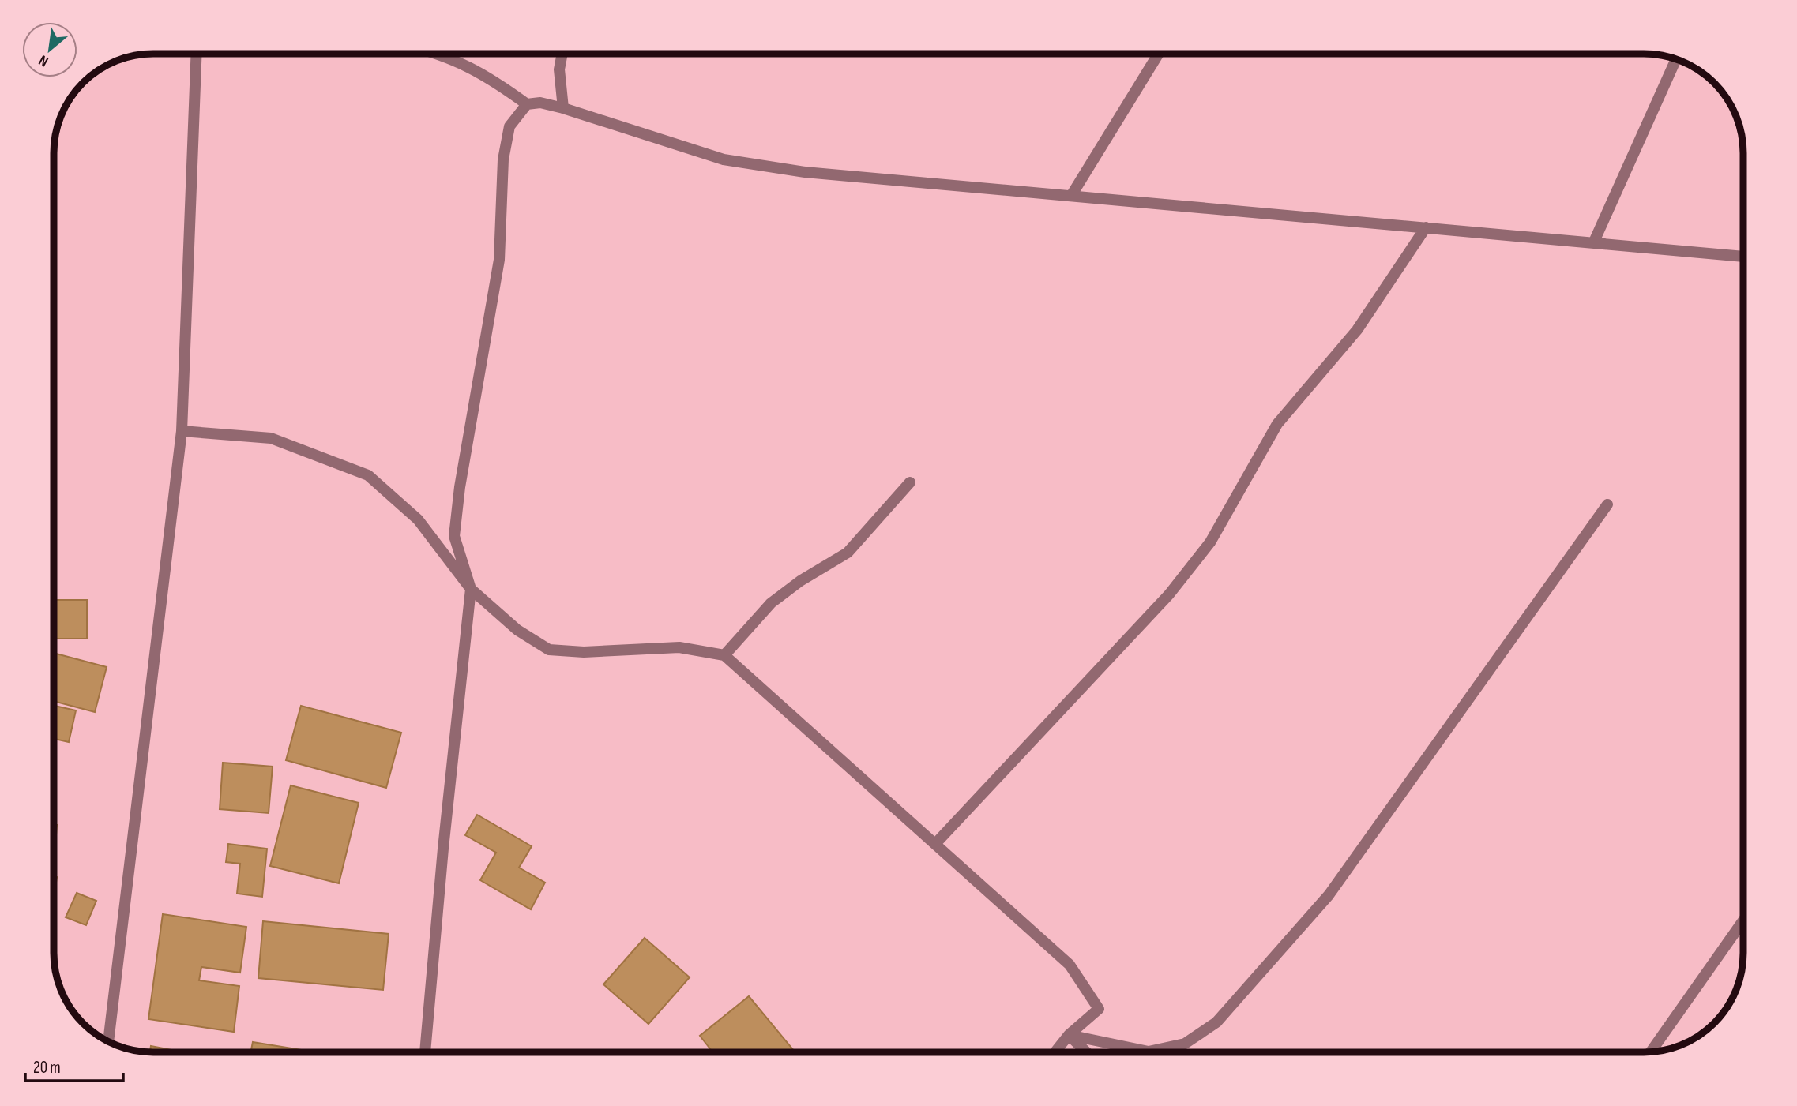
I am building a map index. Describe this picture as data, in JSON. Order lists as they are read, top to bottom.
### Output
{
  "scale_bar": "20 m",
  "north": "bottom left"
}
